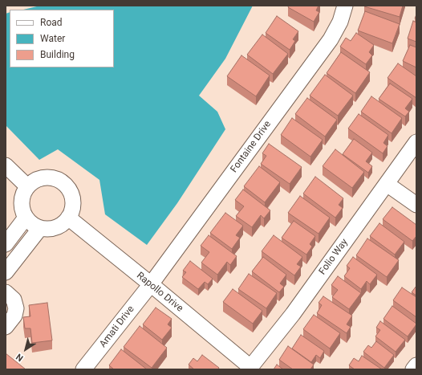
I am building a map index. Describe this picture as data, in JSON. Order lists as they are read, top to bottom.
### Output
{
  "streets": {
    "street": [
      "Fontaine Drive",
      "Folio Way",
      "Rapollo Drive",
      "Amati Drive"
    ]
  },
  "crossings": [
    ["Fontaine Drive", "Rapollo Drive"],
    ["Fontaine Drive", "Amati Drive"],
    ["Folio Way", "Rapollo Drive"],
    ["Rapollo Drive", "Amati Drive"]
  ],
  "legend": ["Road", "Water", "Building"],
  "north": "bottom left"
}
